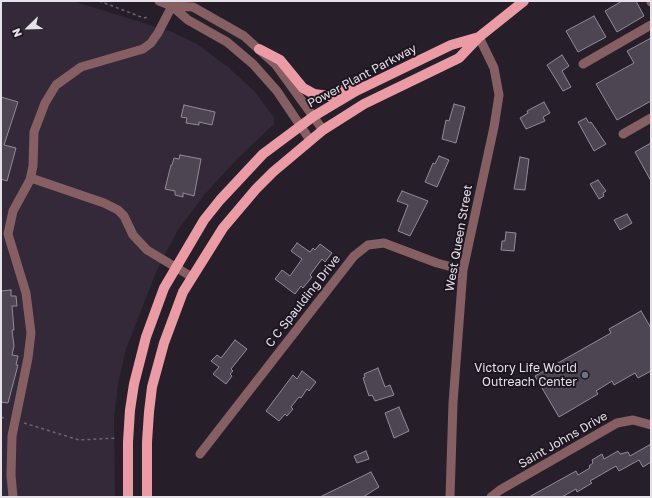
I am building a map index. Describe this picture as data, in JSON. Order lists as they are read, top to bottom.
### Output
{
  "streets": {
    "main road": ["Power Plant Parkway"],
    "street": ["West Queen Street", "C C Spaulding Drive", "Saint Johns Drive"]
  },
  "crossings": [
    ["Power Plant Parkway", "West Queen Street"],
    ["West Queen Street", "C C Spaulding Drive"]
  ],
  "places": ["Victory Life World Outreach Center"],
  "north": "bottom left"
}
